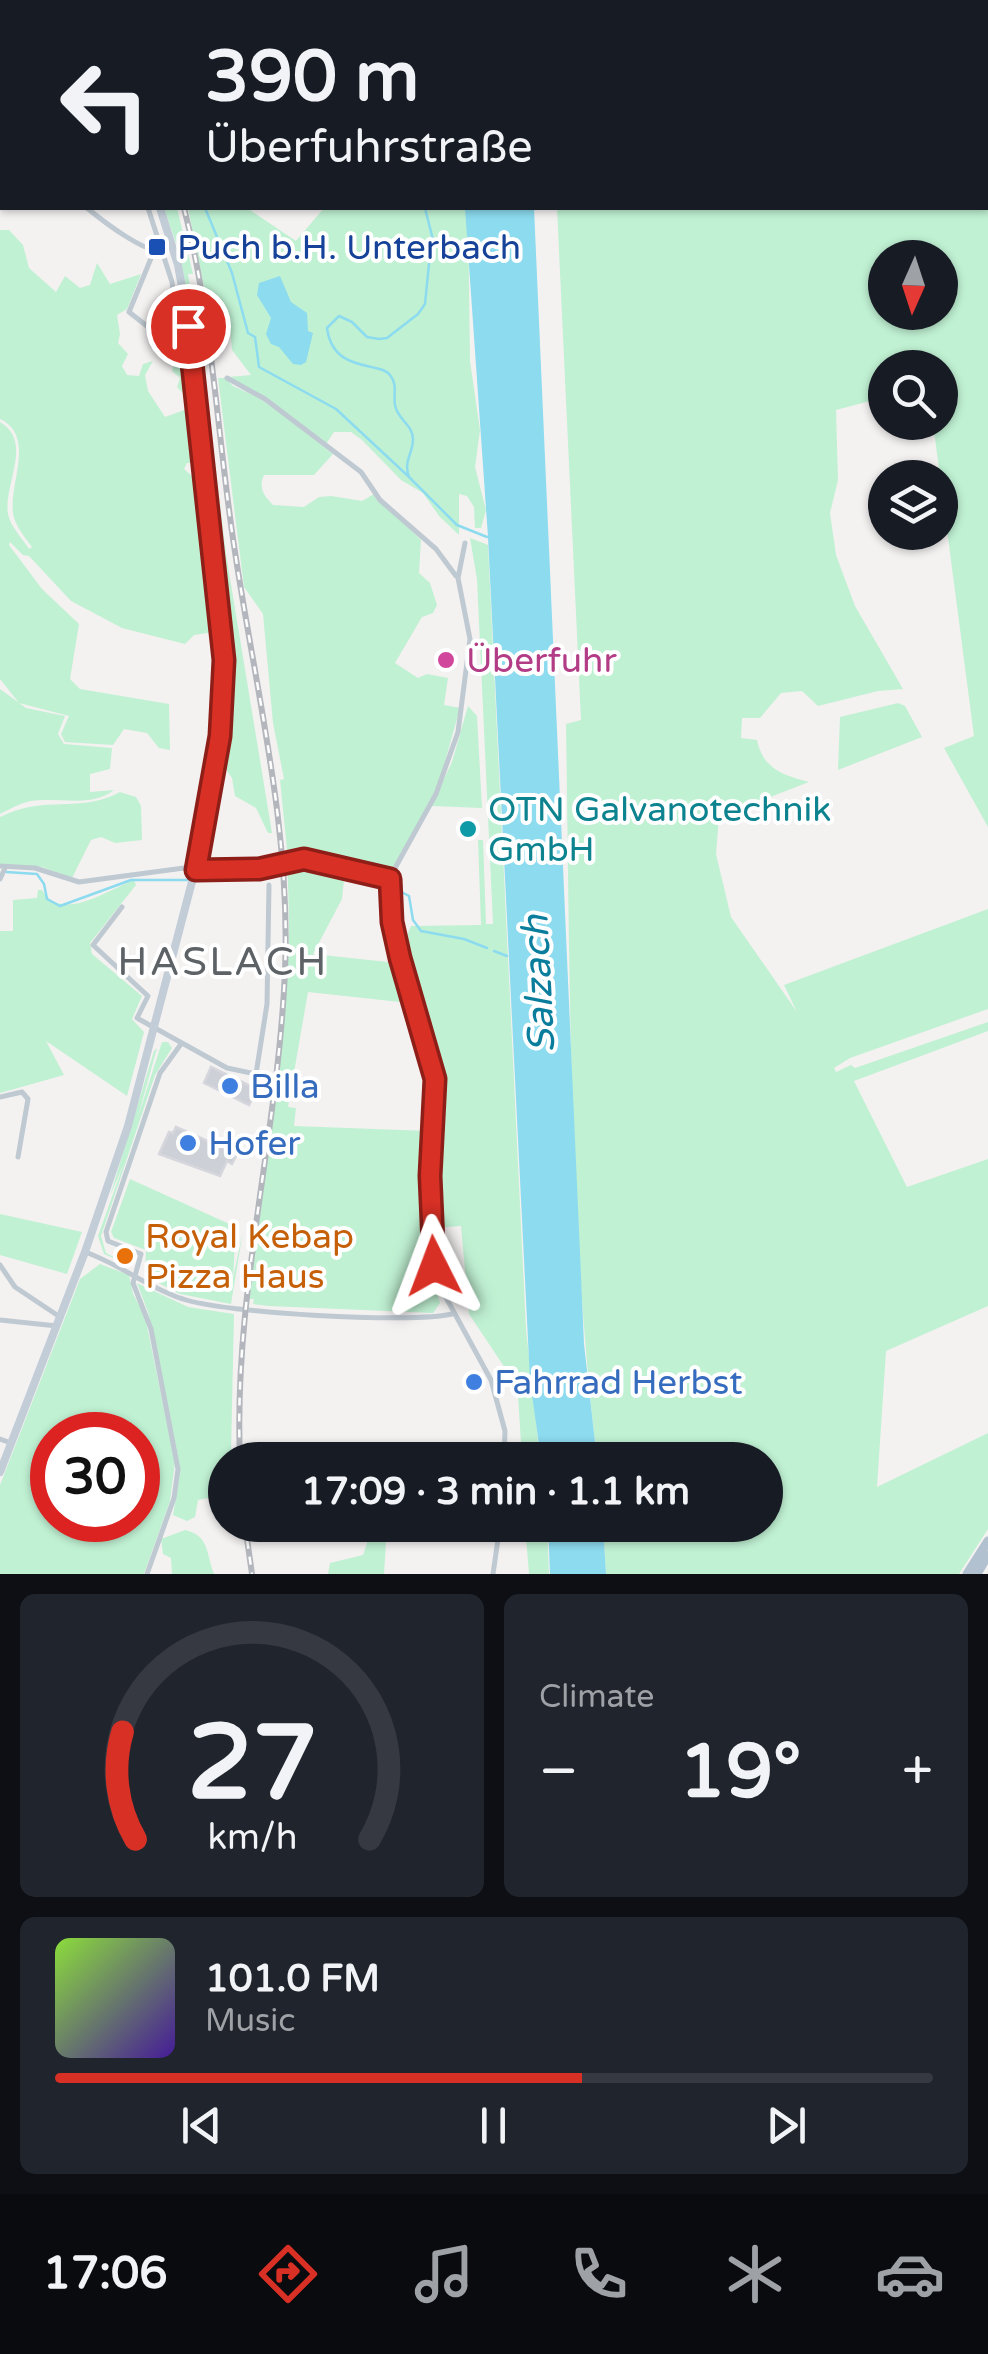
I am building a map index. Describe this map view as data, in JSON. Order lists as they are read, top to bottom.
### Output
{
  "districts": ["HASLACH"],
  "water": ["Salzach"],
  "places": {
    "transit": ["Puch b.H. Unterbach"],
    "other": [
      "Überfuhr",
      "OTN Galvanotechnik GmbH",
      "Billa",
      "Hofer",
      "Royal Kebap Pizza Haus",
      "Fahrrad Herbst"
    ]
  },
  "north": "bottom",
  "page": {
    "turn": ["390 m", "Überfuhrstraße"],
    "limit": "30",
    "trip": "17:09 · 3 min · 1.1 km",
    "tile": "Climate",
    "heat": ["−", "19°", "+"],
    "song": ["101.0 FM", "Music"],
    "tabs": "17:06",
    "gauge": ["27", "km/h"]
  }
}
